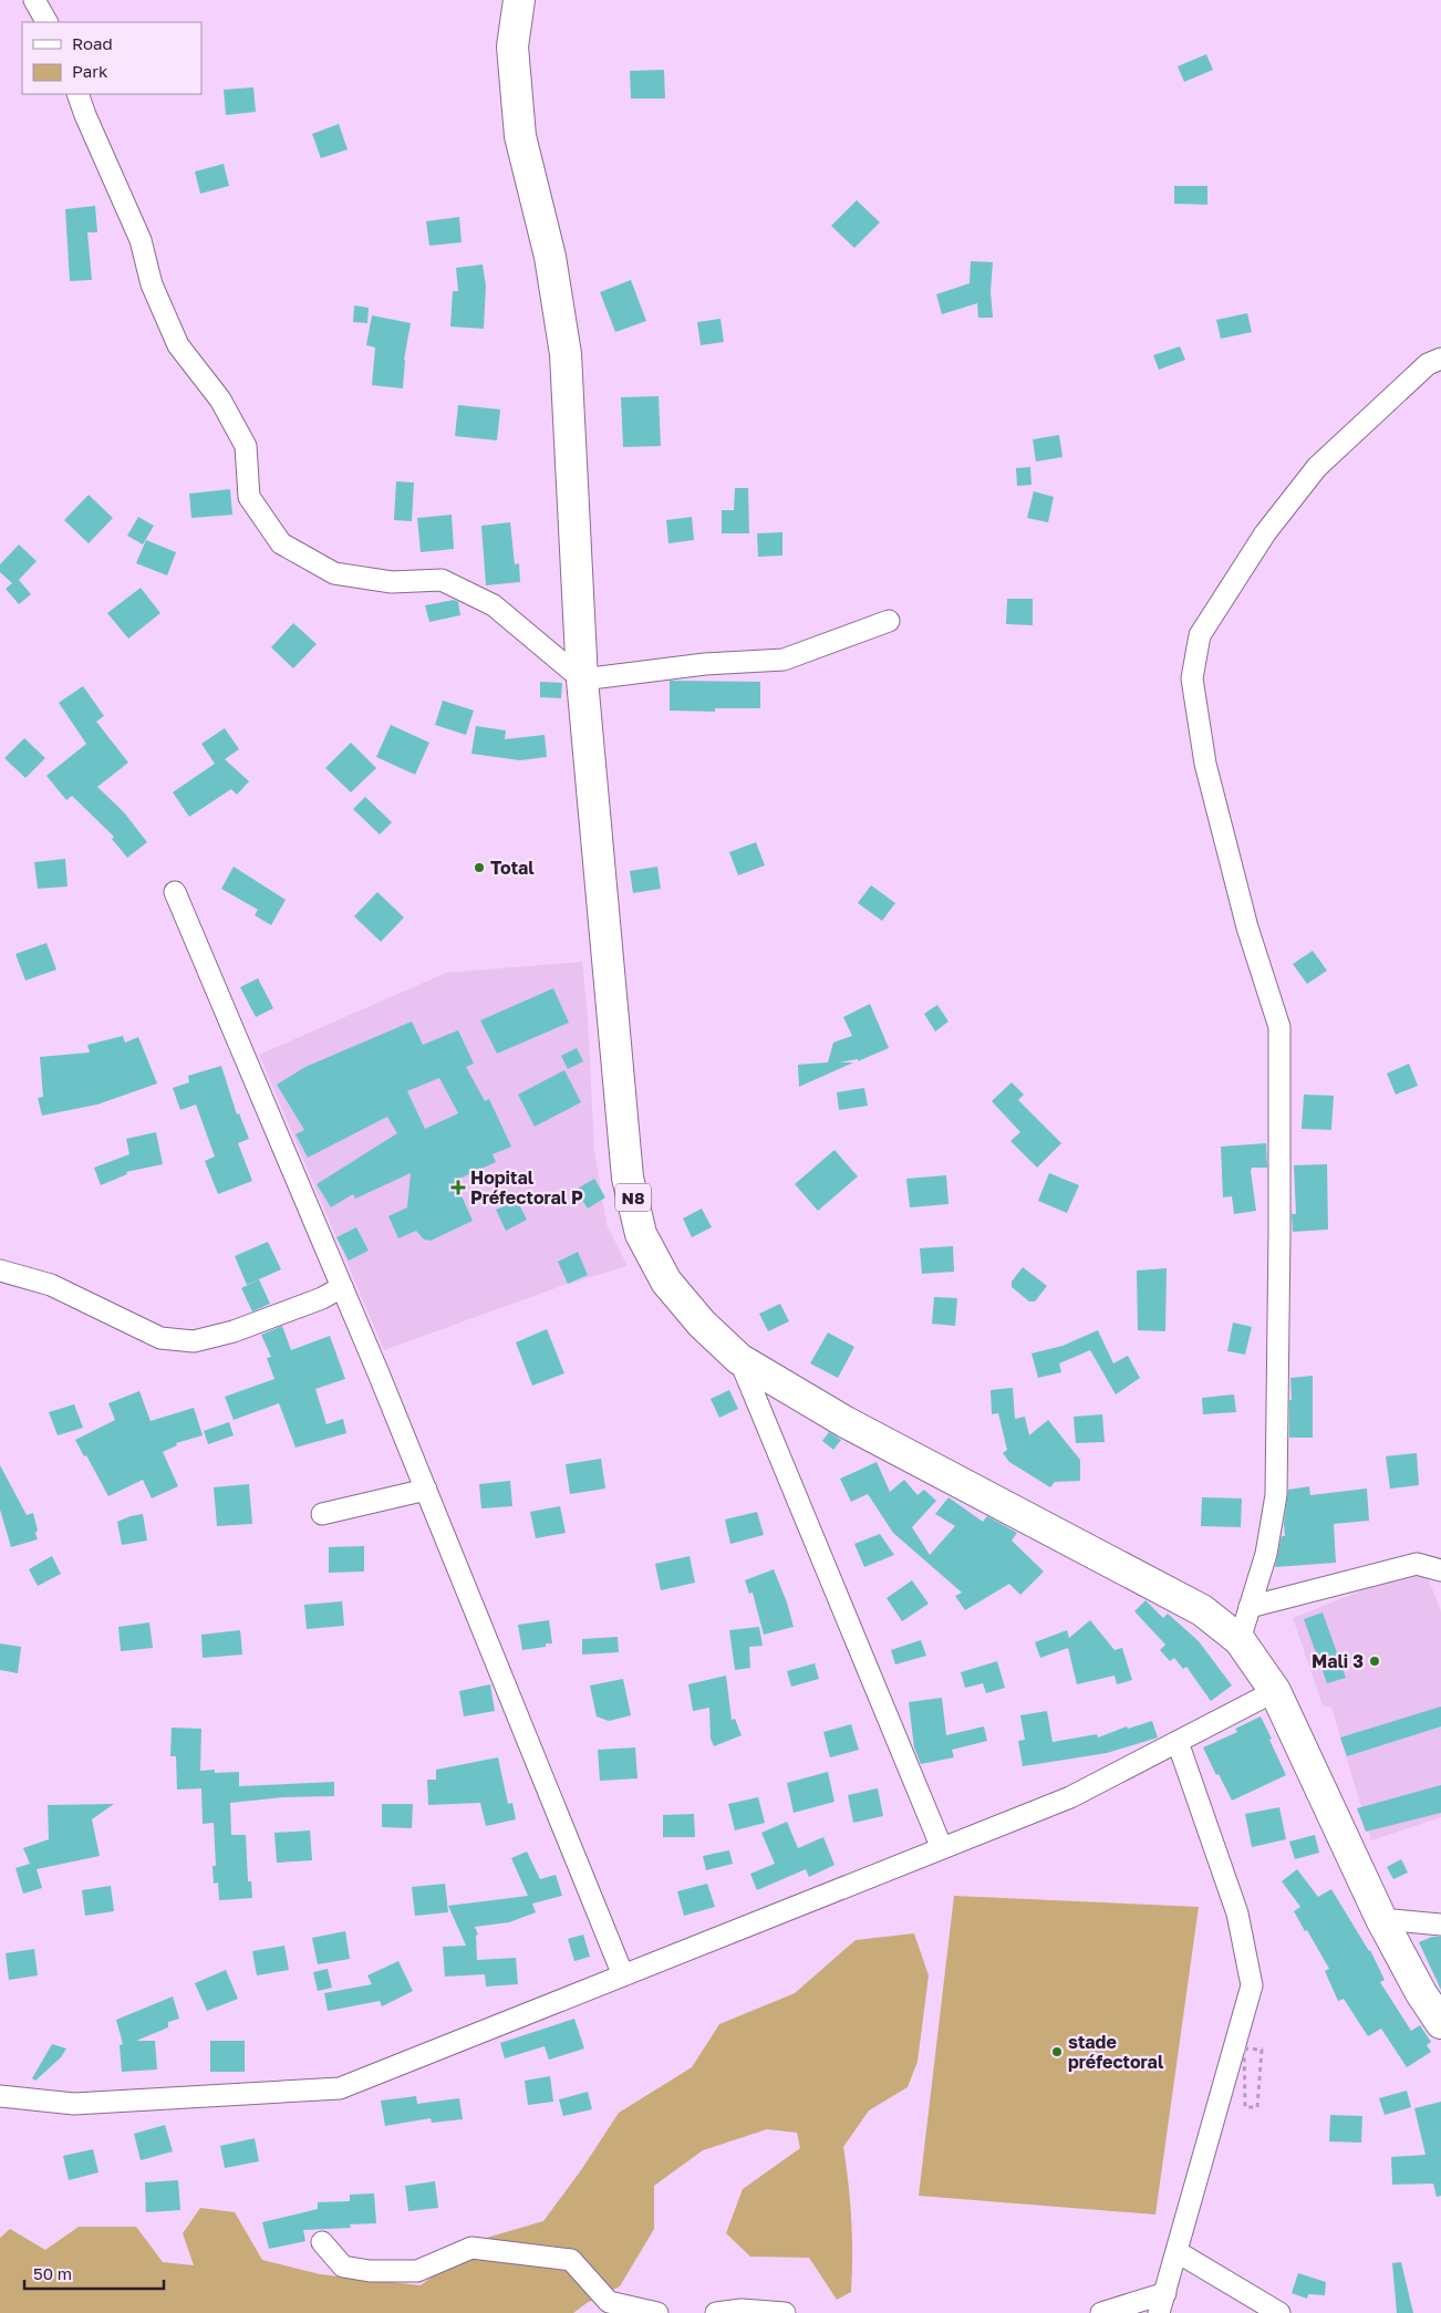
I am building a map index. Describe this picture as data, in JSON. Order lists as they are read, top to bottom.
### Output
{
  "streets": {
    "main road": ["N8"]
  },
  "places": {
    "other": ["Total", "Mali 3", "stade préfectoral"],
    "health": ["Hopital Préfectoral P"]
  },
  "legend": ["Road", "Park"],
  "scale_bar": "50 m"
}
